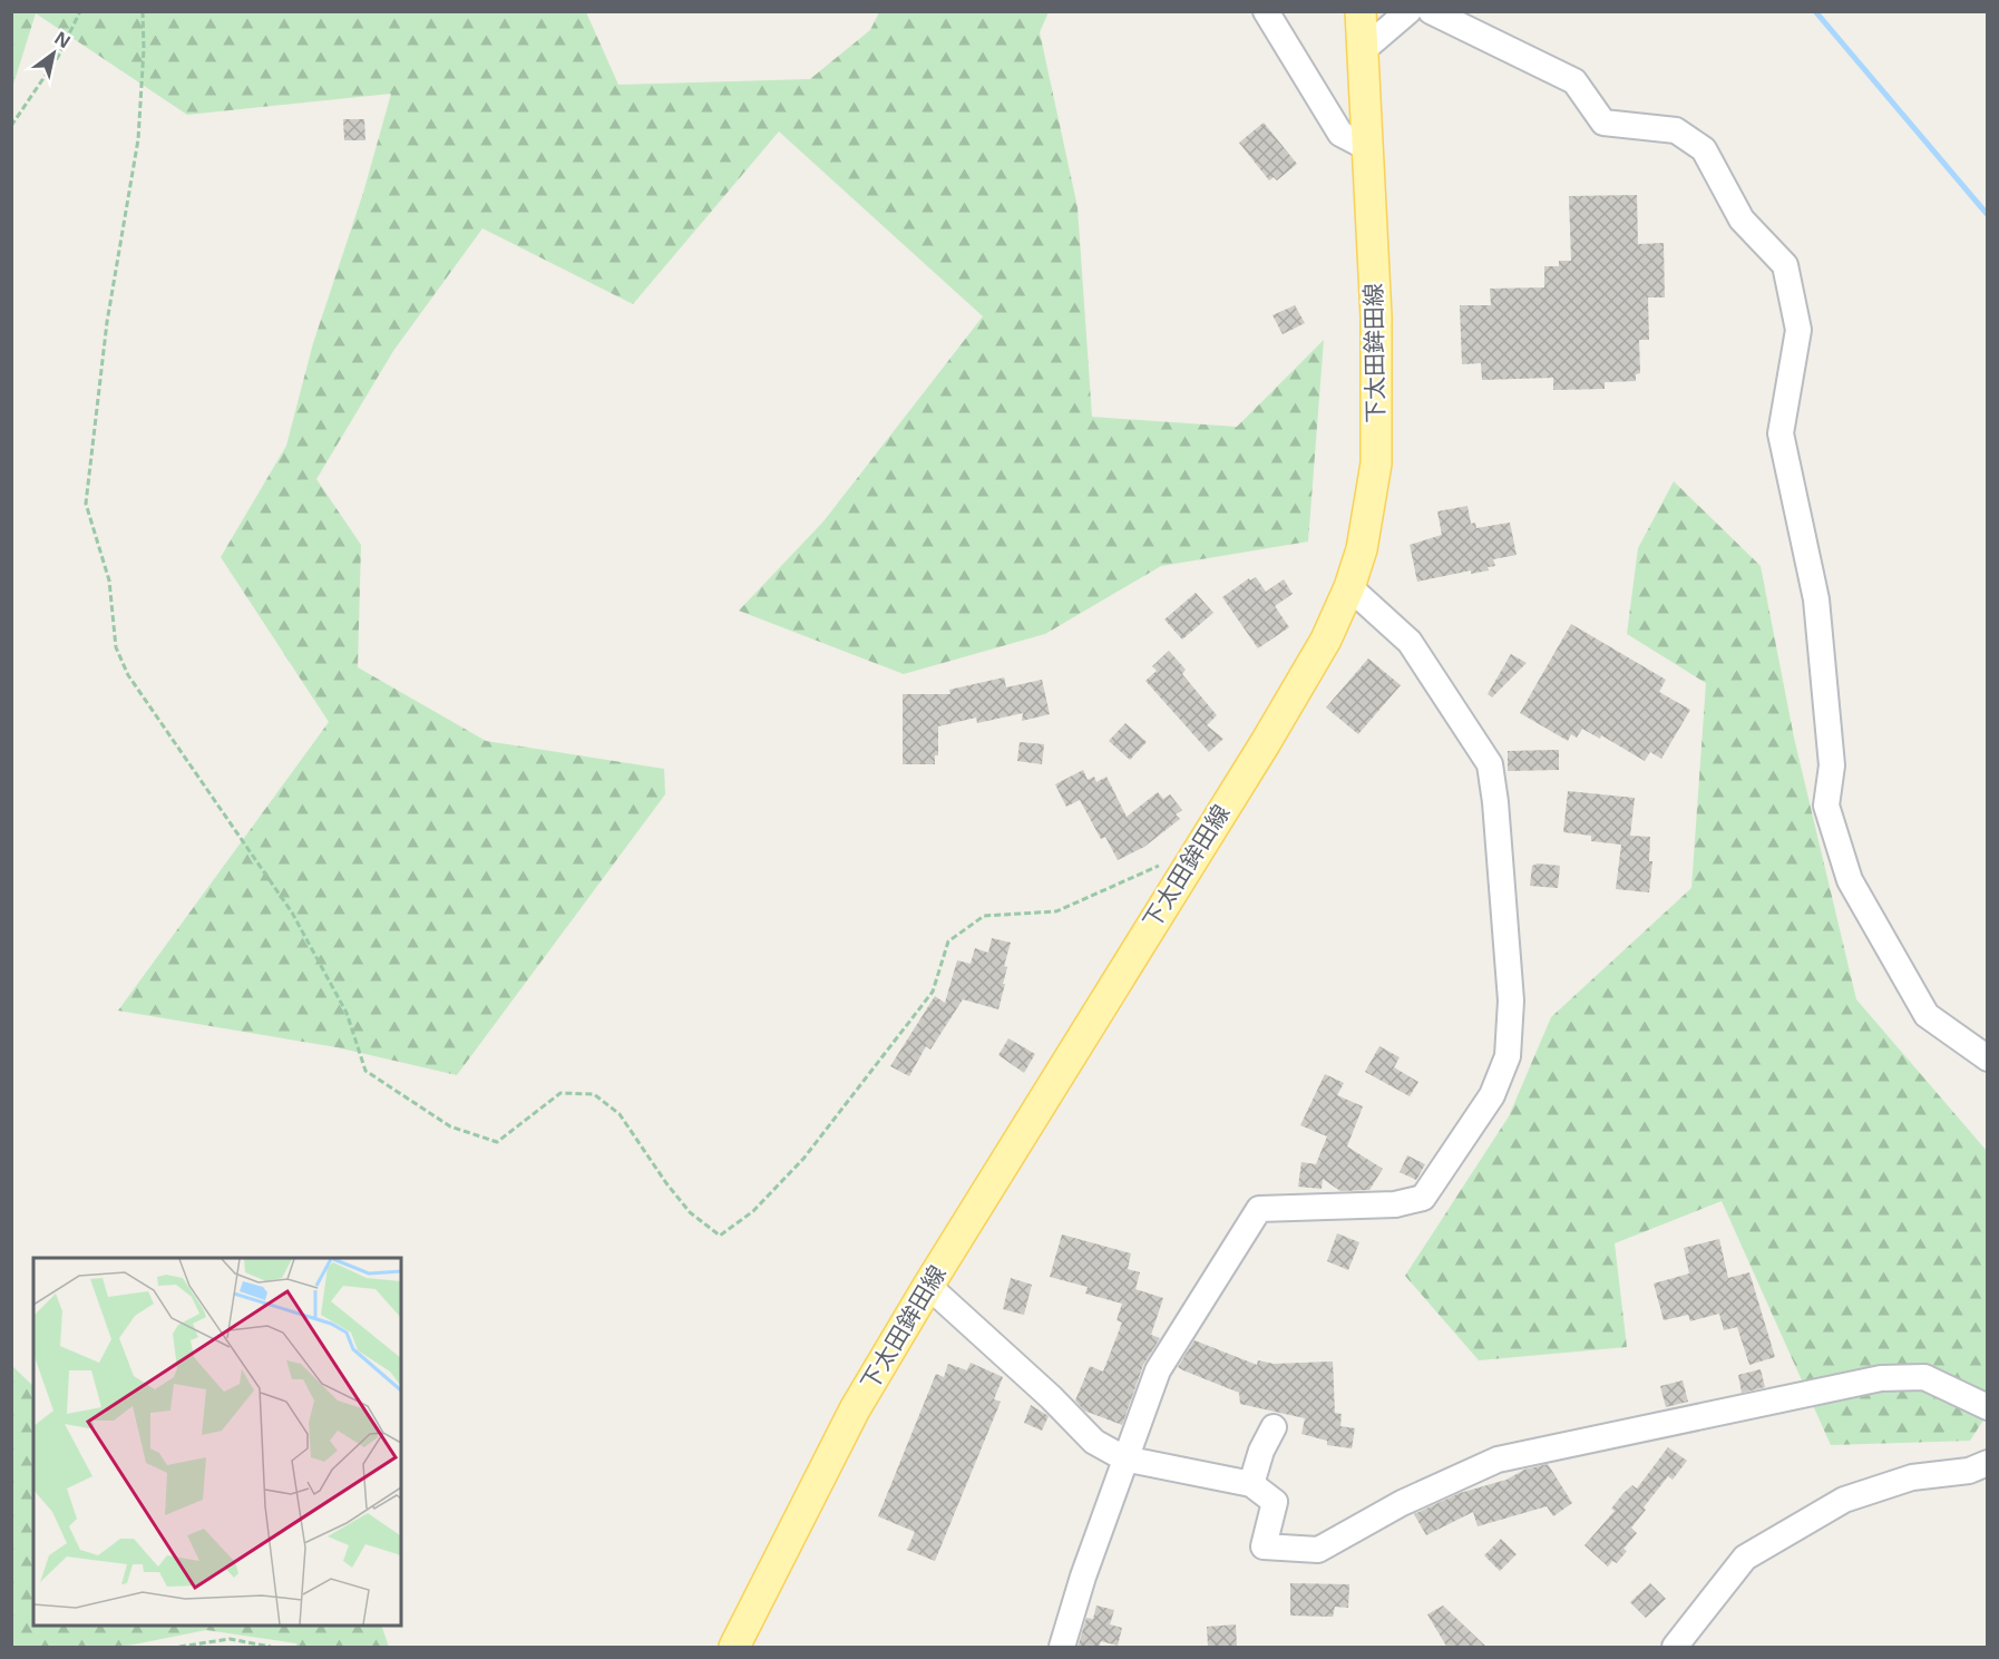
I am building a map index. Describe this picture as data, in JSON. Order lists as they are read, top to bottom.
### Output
{
  "streets": {
    "main road": ["下太田鉾田線"]
  },
  "north": "top right"
}
